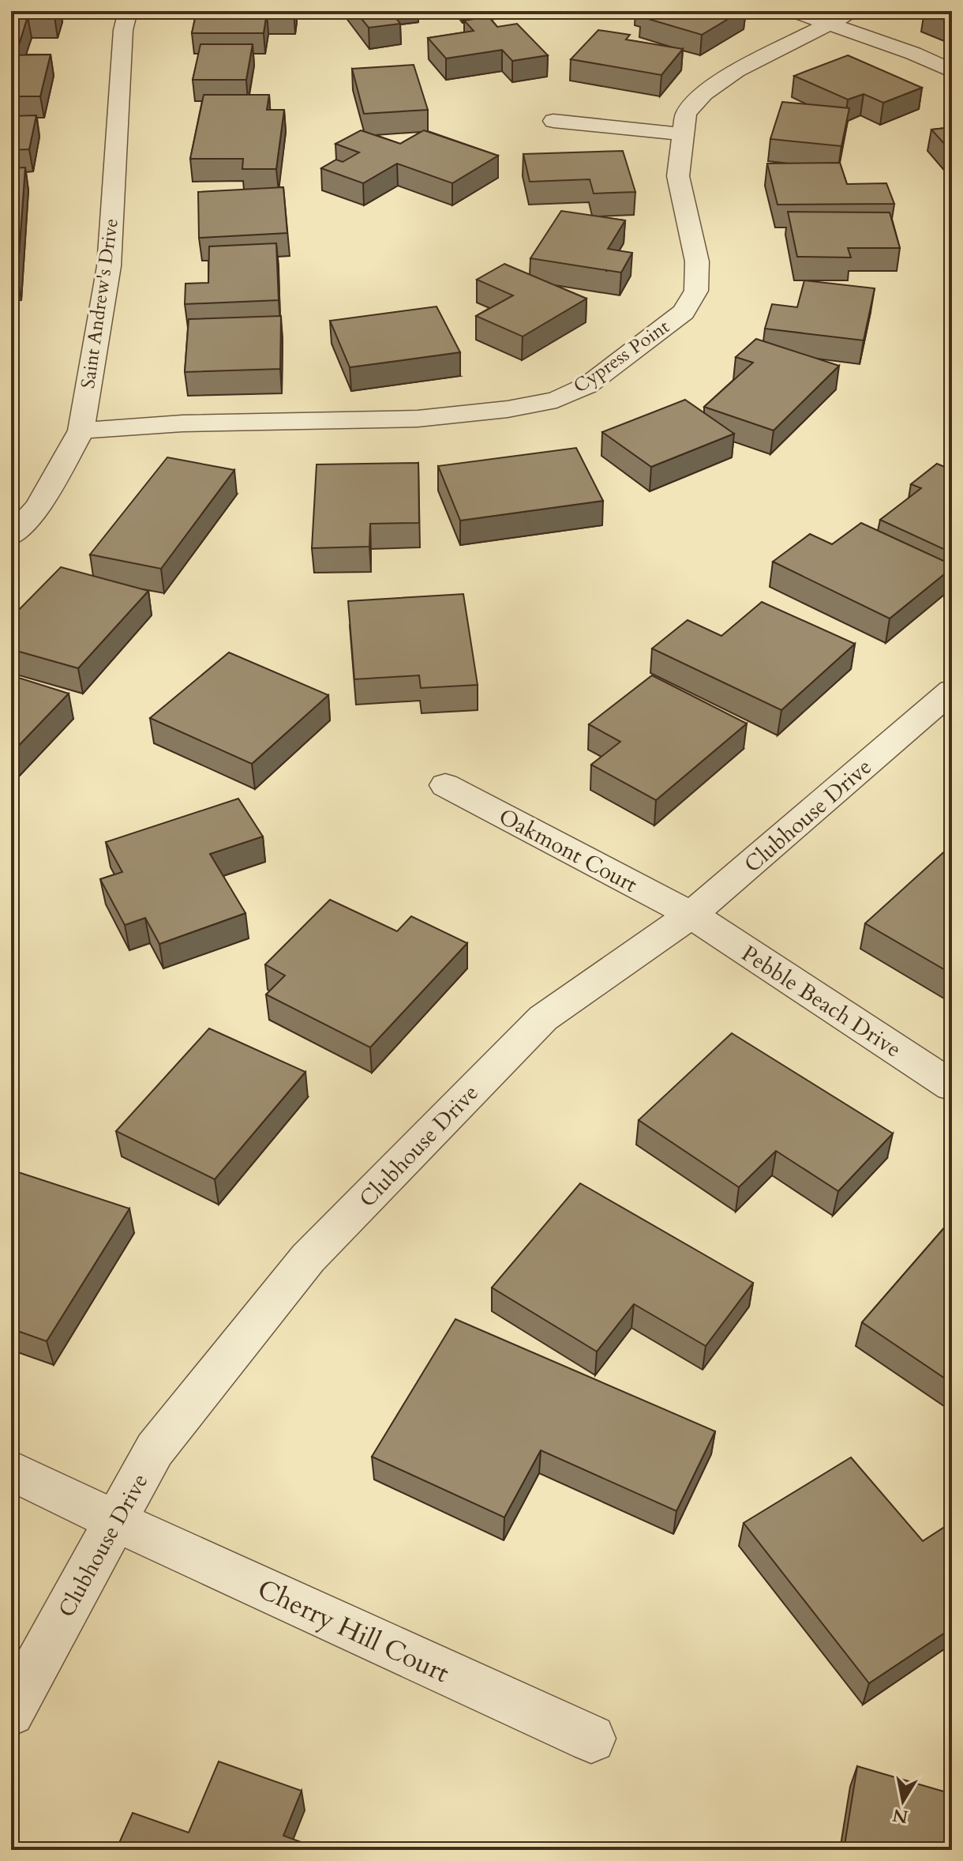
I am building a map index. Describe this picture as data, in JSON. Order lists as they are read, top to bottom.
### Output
{
  "streets": {
    "street": [
      "Saint Andrew's Drive",
      "Cypress Point",
      "Clubhouse Drive",
      "Oakmont Court",
      "Pebble Beach Drive",
      "Cherry Hill Court"
    ]
  },
  "crossings": [
    ["Saint Andrew's Drive", "Cypress Point"],
    ["Clubhouse Drive", "Oakmont Court"],
    ["Clubhouse Drive", "Pebble Beach Drive"],
    ["Clubhouse Drive", "Cherry Hill Court"],
    ["Oakmont Court", "Pebble Beach Drive"]
  ],
  "north": "bottom"
}
